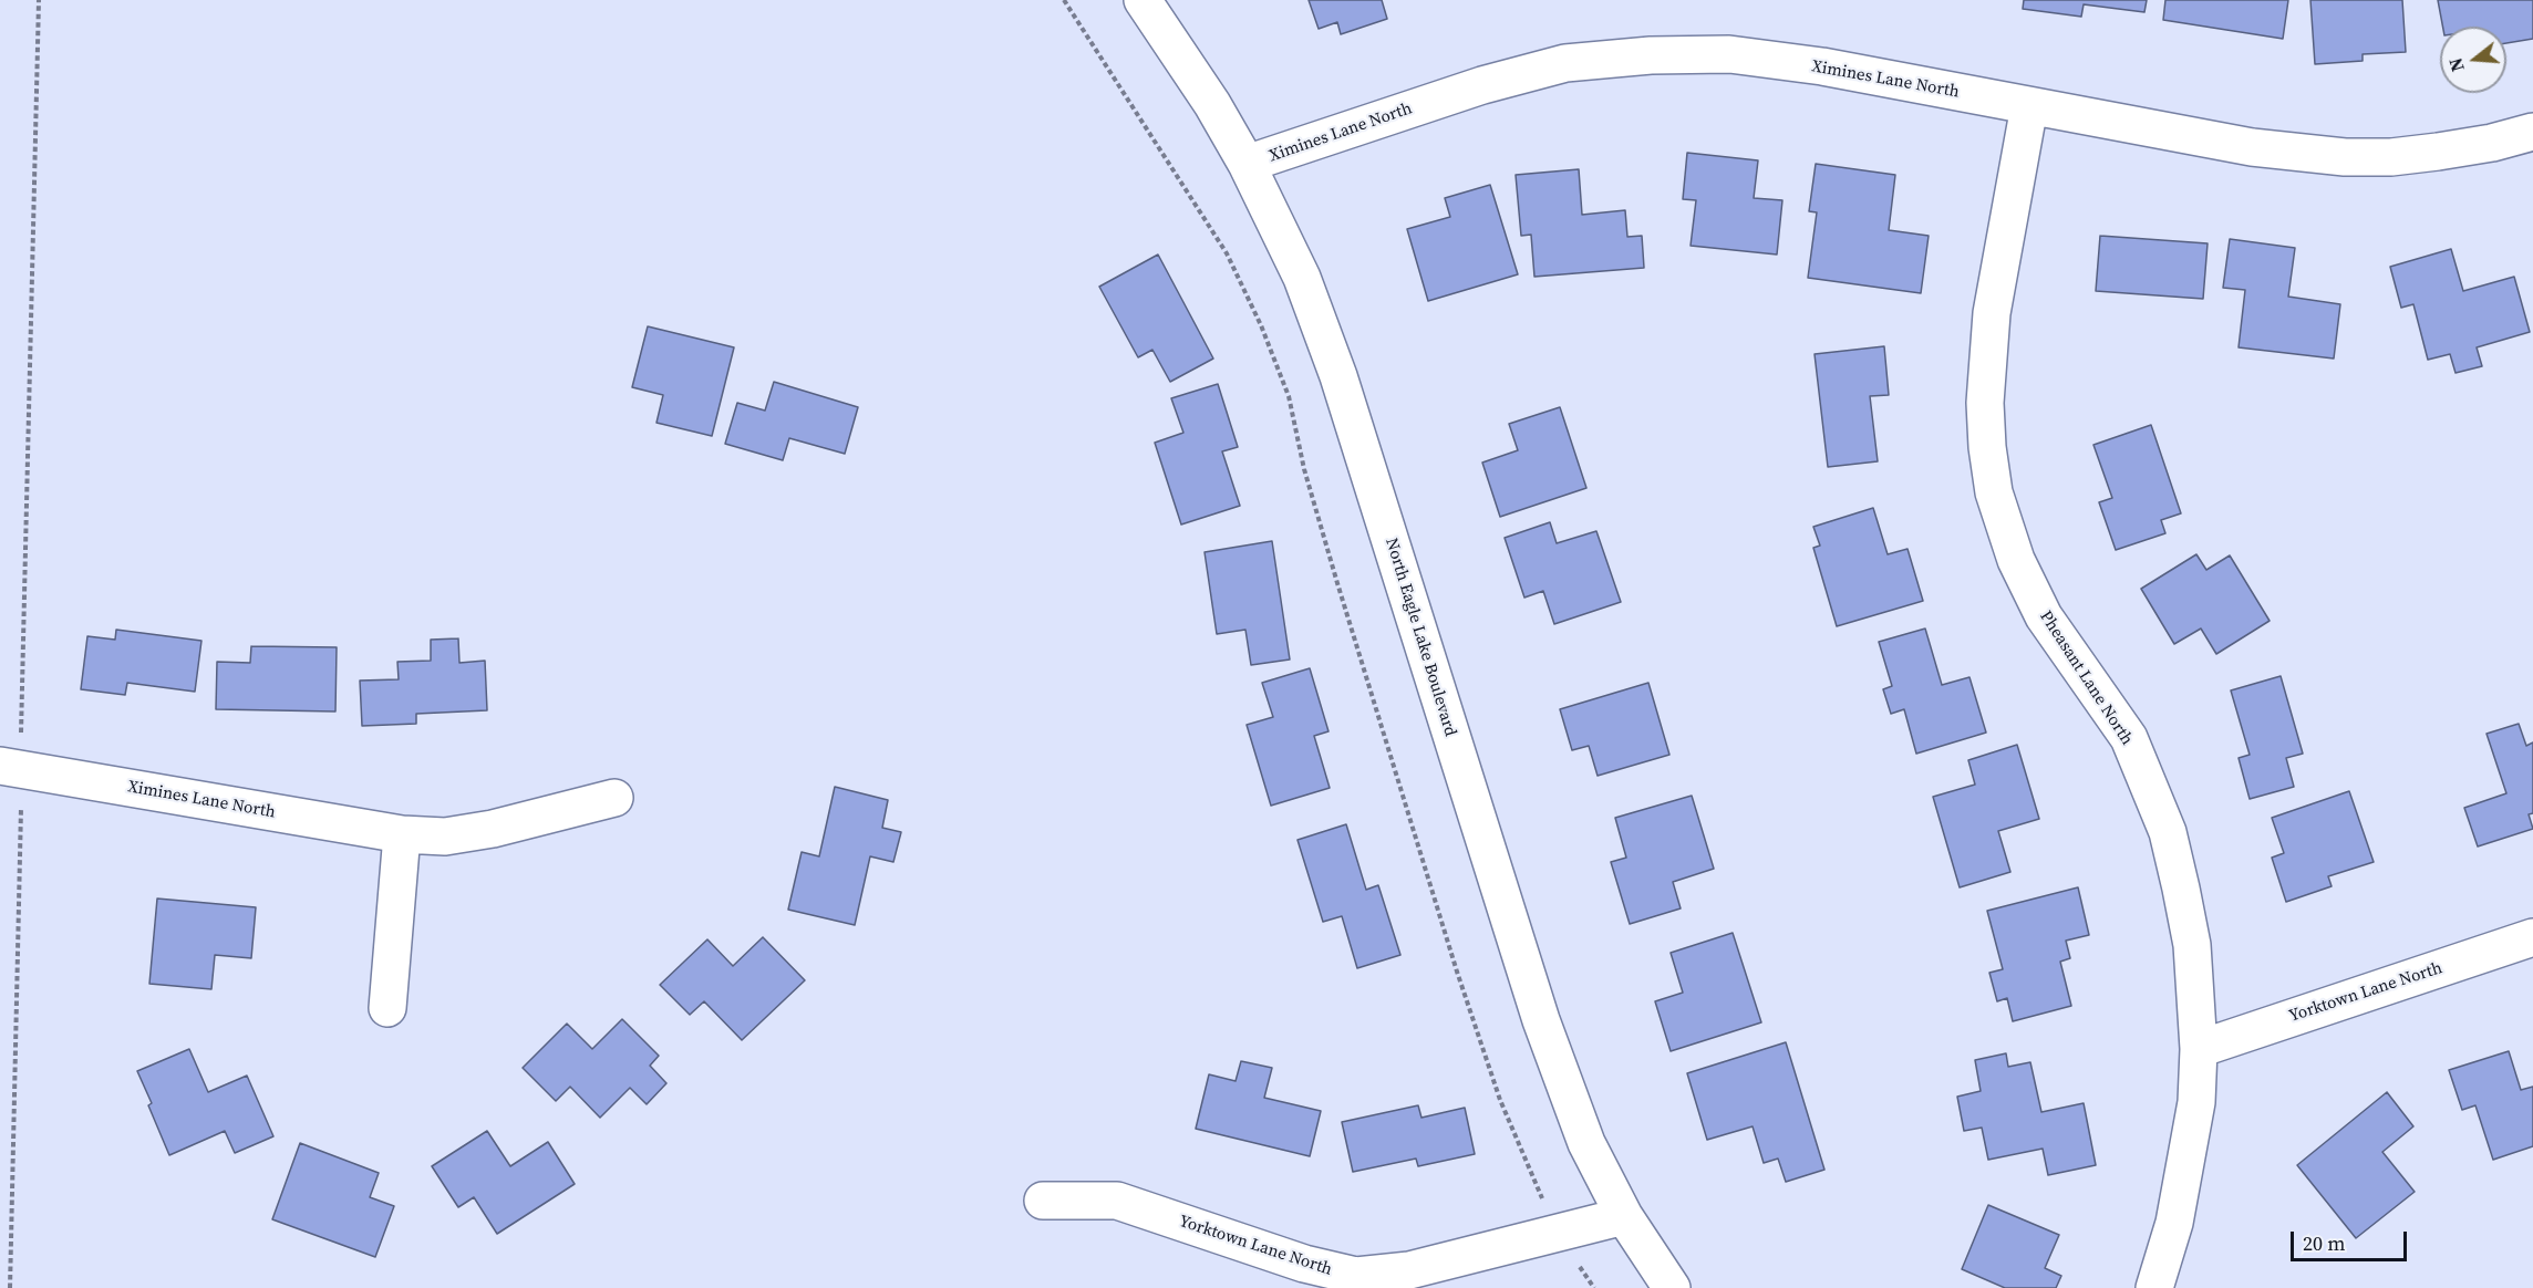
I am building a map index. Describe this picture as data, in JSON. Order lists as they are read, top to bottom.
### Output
{
  "streets": {
    "street": [
      "Ximines Lane North",
      "North Eagle Lake Boulevard",
      "Pheasant Lane North",
      "Yorktown Lane North"
    ]
  },
  "crossings": [
    ["Ximines Lane North", "North Eagle Lake Boulevard"],
    ["Ximines Lane North", "Pheasant Lane North"],
    ["North Eagle Lake Boulevard", "Yorktown Lane North"],
    ["Pheasant Lane North", "Yorktown Lane North"]
  ],
  "scale_bar": "20 m",
  "north": "left"
}
